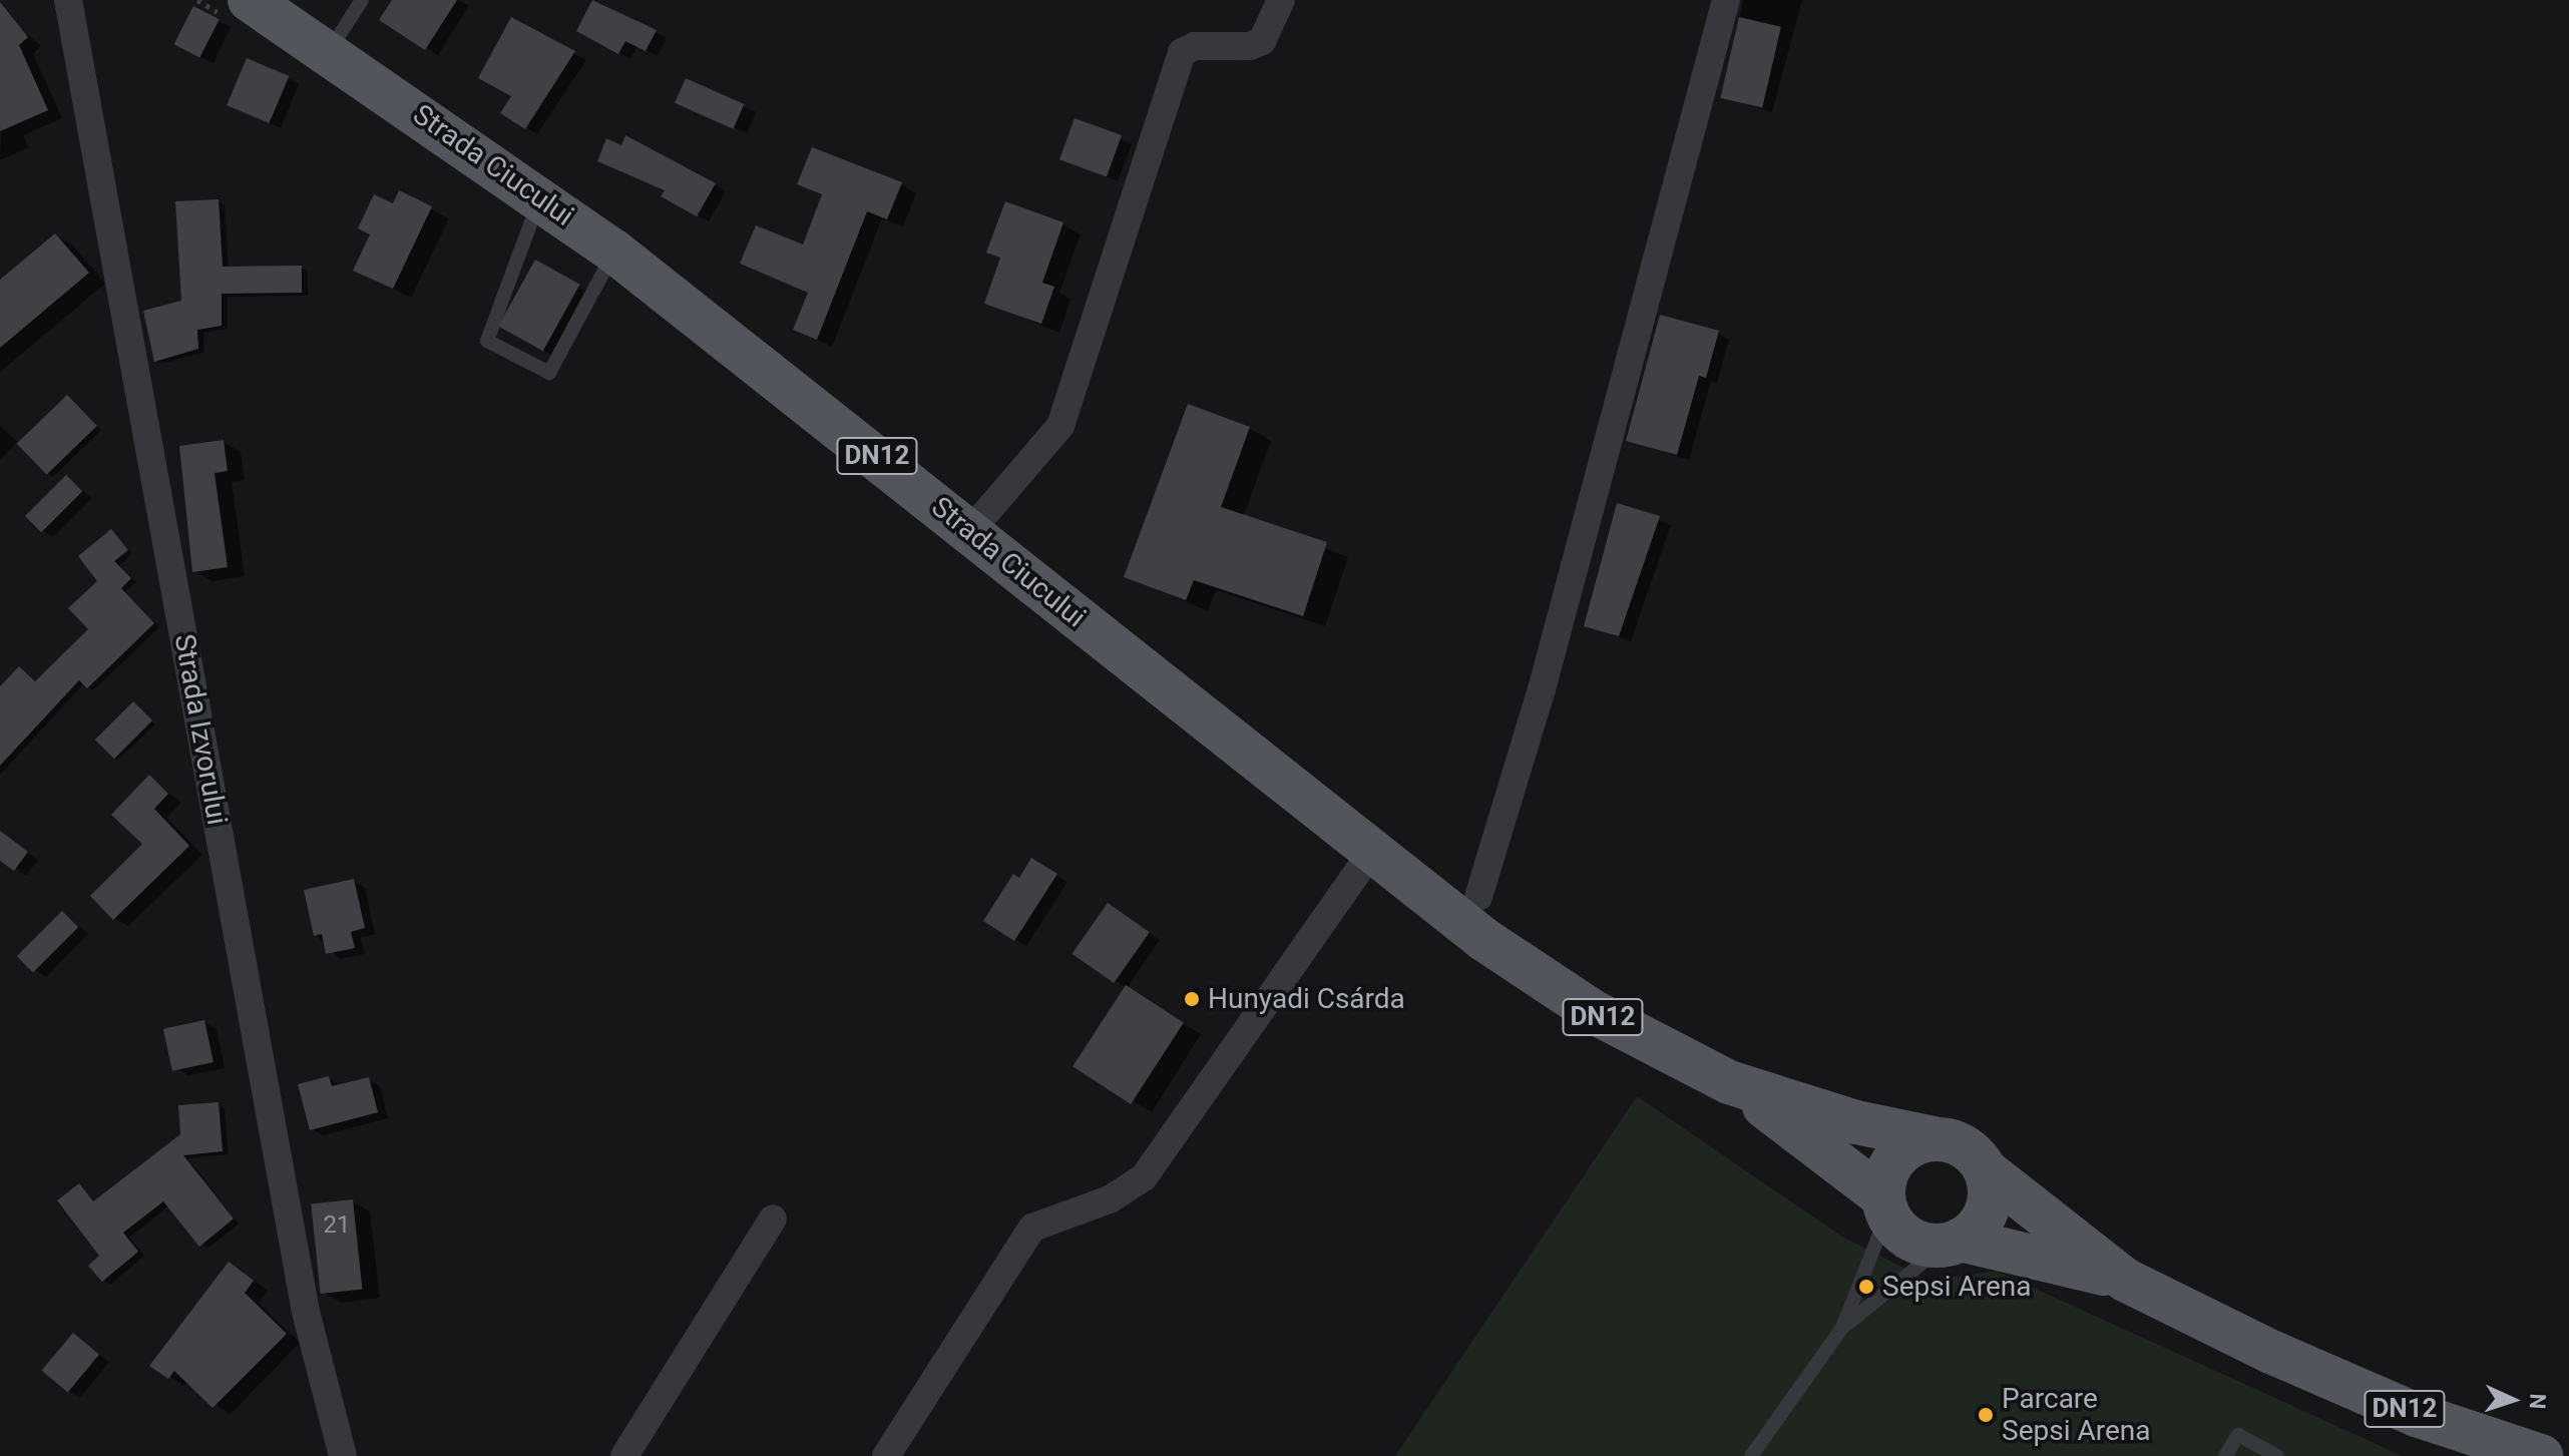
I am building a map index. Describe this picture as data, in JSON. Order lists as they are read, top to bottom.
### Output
{
  "streets": {
    "main road": ["Strada Ciucului", "DN12"],
    "street": ["Strada Izvorului"]
  },
  "crossings": [
    ["Strada Ciucului", "DN12"]
  ],
  "places": ["Hunyadi Csárda", "Sepsi Arena", "Parcare Sepsi Arena"],
  "house_numbers": ["21"],
  "north": "right"
}
